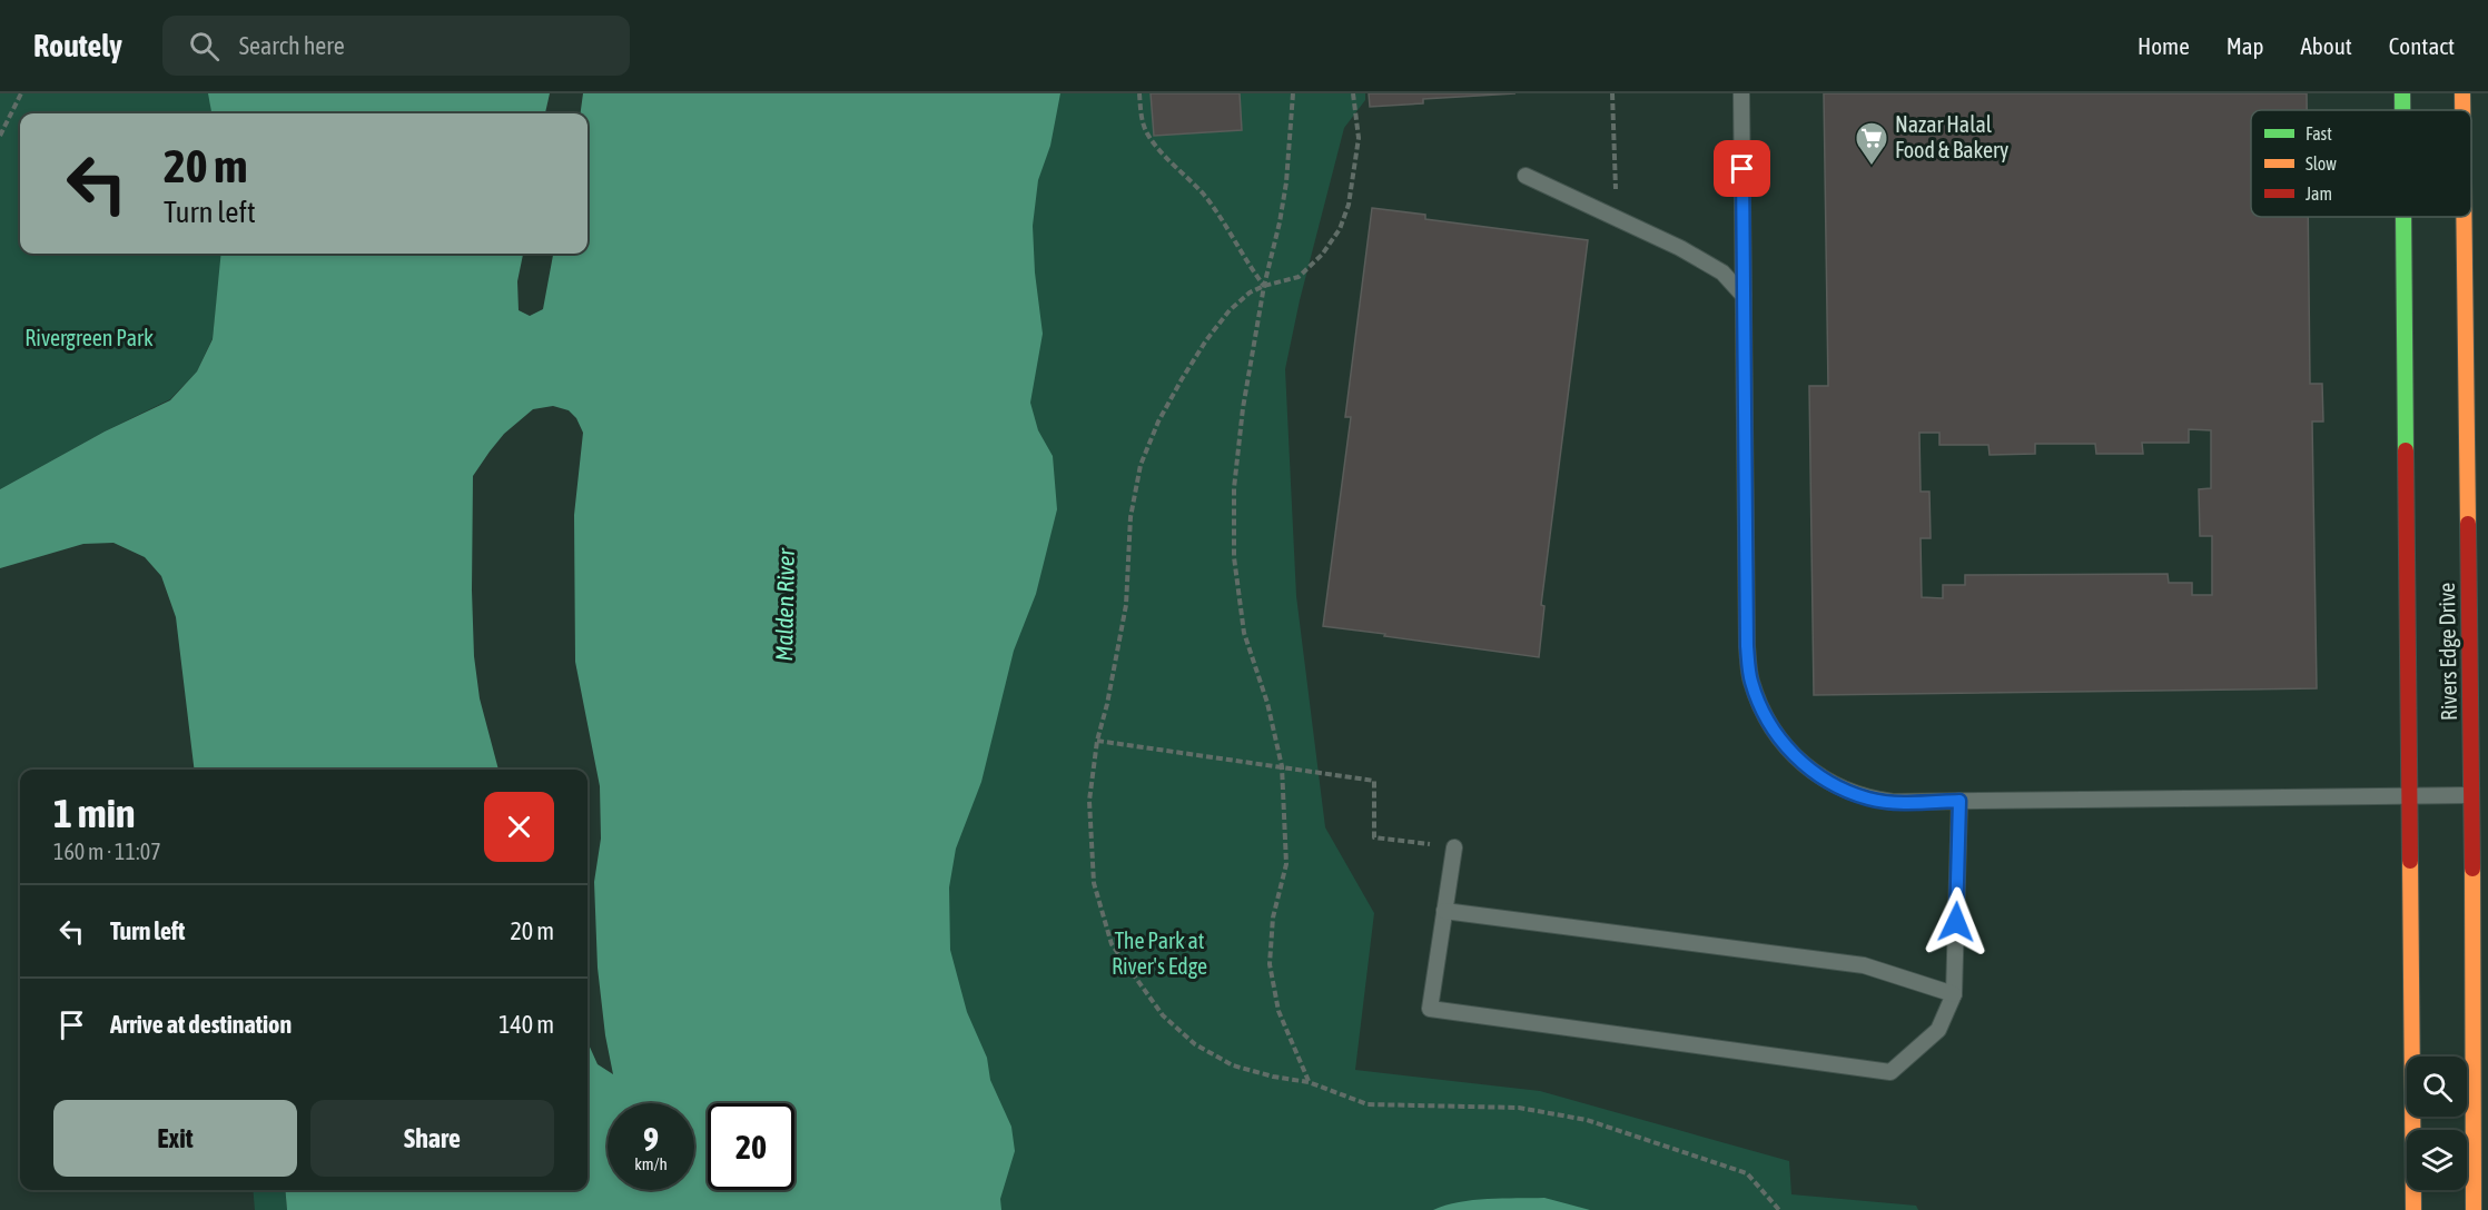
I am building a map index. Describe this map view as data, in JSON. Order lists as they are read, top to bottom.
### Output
{
  "streets": {
    "main road": ["Rivers Edge Drive"]
  },
  "water": ["Malden River"],
  "parks": ["Rivergreen Park", "The Park at River's Edge"],
  "places": {
    "supermarket": ["Nazar Halal Food & Bakery"]
  },
  "legend": ["Fast", "Slow", "Jam"],
  "page": {
    "header": "Routely",
    "search": "Search here",
    "nav": [
      "Home",
      "Map",
      "About",
      "Contact"
    ],
    "turn": ["20 m", "Turn left"],
    "heading": ["1 min", "160 m · 11:07"],
    "list": [
      {
        "name": "Turn left",
        "value": "20 m"
      },
      {
        "name": "Arrive at destination",
        "value": "140 m"
      }
    ],
    "buttons": ["Exit", "Share"],
    "speed": "9 km/h",
    "limit": "20"
  }
}
